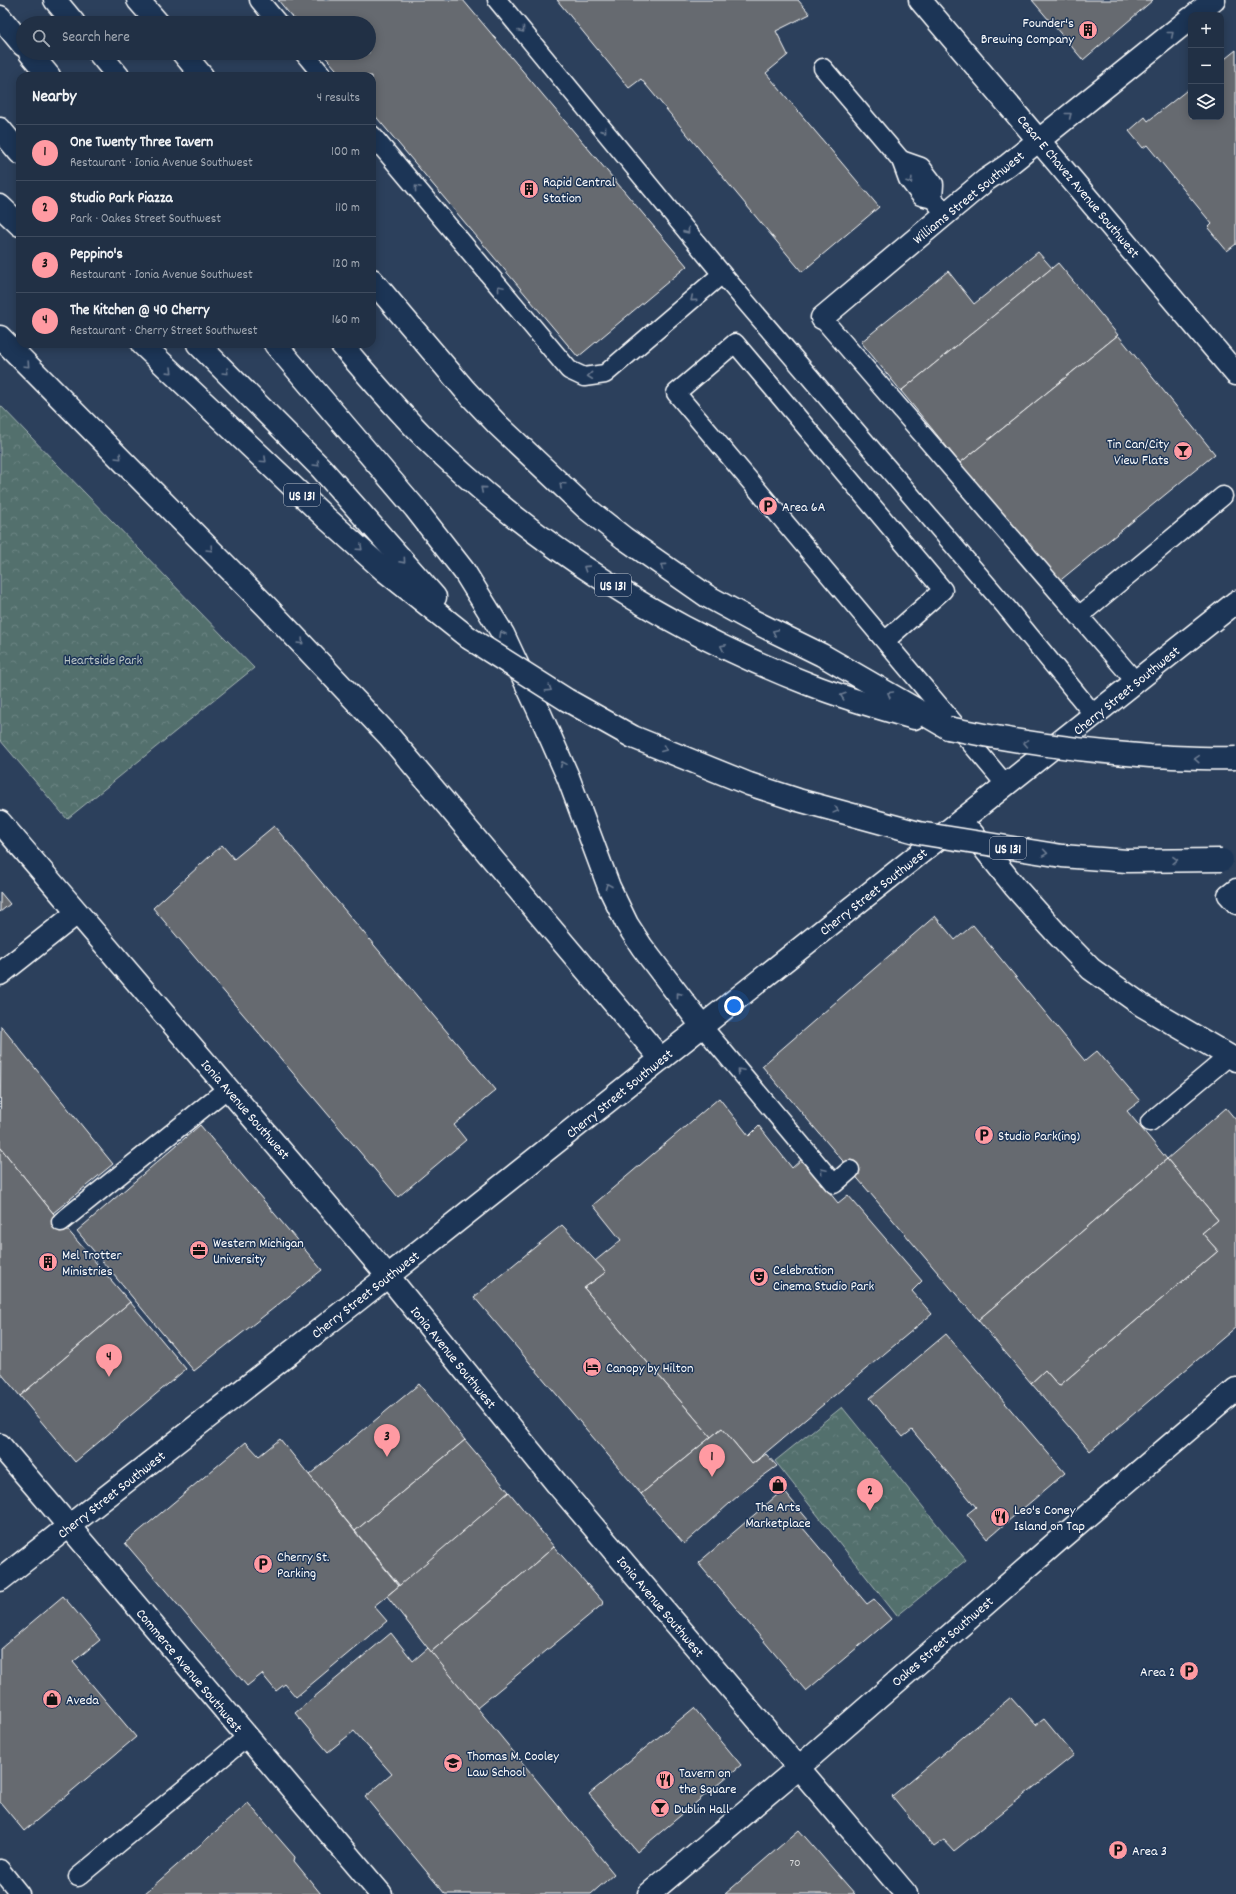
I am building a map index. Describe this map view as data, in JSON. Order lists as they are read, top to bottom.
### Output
{
  "streets": {
    "main road": [
      "Cesar E Chavez Avenue Southwest",
      "Williams Street Southwest",
      "US 131",
      "Cherry Street Southwest",
      "Ionia Avenue Southwest",
      "Oakes Street Southwest",
      "Commerce Avenue Southwest"
    ]
  },
  "crossings": [
    ["Cesar E Chavez Avenue Southwest", "Williams Street Southwest"],
    ["Cherry Street Southwest", "Ionia Avenue Southwest"],
    ["Cherry Street Southwest", "Commerce Avenue Southwest"],
    ["Ionia Avenue Southwest", "Oakes Street Southwest"]
  ],
  "one_way": ["Williams Street Southwest"],
  "parks": ["Heartside Park"],
  "places": {
    "building": ["Founder's Brewing Company", "Rapid Central Station", "Mel Trotter Ministries"],
    "bar": ["Tin Can/City View Flats", "Dublin Hall"],
    "parking": [
      "Area 6A",
      "Studio Park(ing)",
      "Cherry St. Parking",
      "Area 2",
      "Area 3"
    ],
    "office": ["Western Michigan University"],
    "theatre": ["Celebration Cinema Studio Park"],
    "hotel": ["Canopy by Hilton"],
    "shop": ["The Arts Marketplace", "Aveda"],
    "restaurant": ["Leo's Coney Island on Tap", "Tavern on the Square"],
    "school or university": ["Thomas M. Cooley Law School"]
  },
  "house_numbers": ["70"],
  "page": {
    "map_buttons": ["+", "−"],
    "search": "Search here",
    "heading": ["Nearby", "4 results"],
    "list": [
      {
        "mark": "1",
        "name": "One Twenty Three Tavern",
        "note": "Restaurant · Ionia Avenue Southwest",
        "value": "100 m"
      },
      {
        "mark": "2",
        "name": "Studio Park Piazza",
        "note": "Park · Oakes Street Southwest",
        "value": "110 m"
      },
      {
        "mark": "3",
        "name": "Peppino's",
        "note": "Restaurant · Ionia Avenue Southwest",
        "value": "120 m"
      },
      {
        "mark": "4",
        "name": "The Kitchen @ 40 Cherry",
        "note": "Restaurant · Cherry Street Southwest",
        "value": "160 m"
      }
    ],
    "pins": [
      "4",
      "3",
      "1",
      "2"
    ]
  }
}
